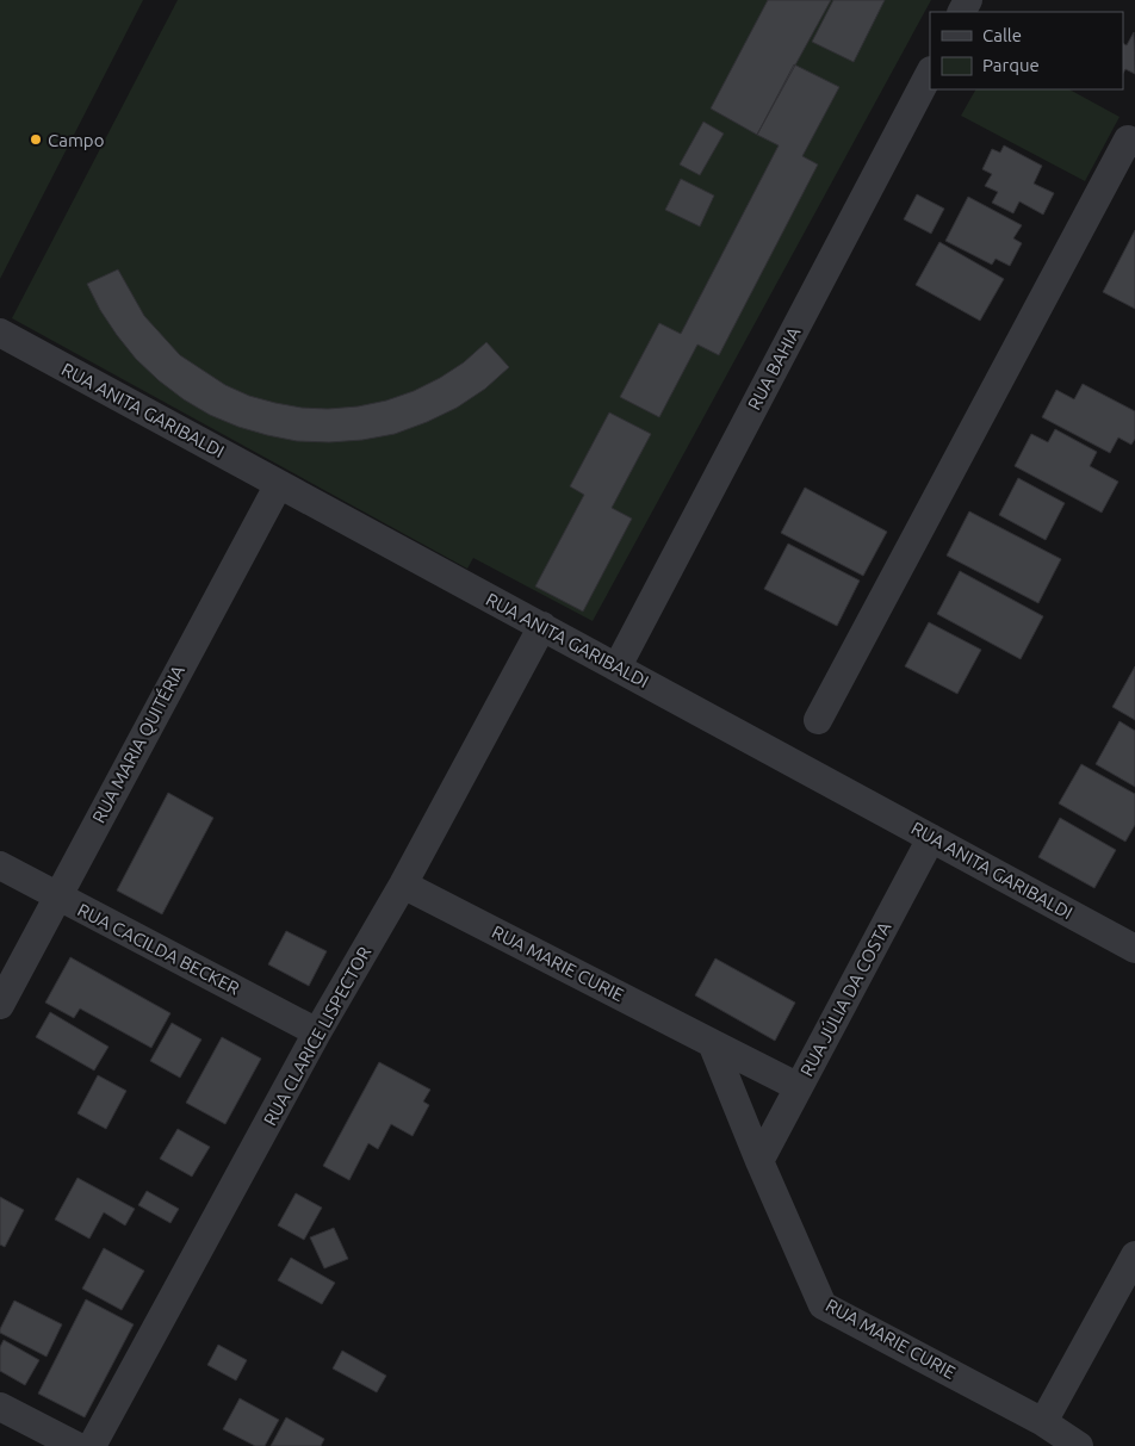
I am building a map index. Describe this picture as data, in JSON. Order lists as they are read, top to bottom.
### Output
{
  "streets": {
    "street": [
      "RUA BAHIA",
      "RUA ANITA GARIBALDI",
      "RUA MARIA QUITÉRIA",
      "RUA CACILDA BECKER",
      "RUA MARIE CURIE",
      "RUA JÚLIA DA COSTA",
      "RUA CLARICE LISPECTOR"
    ]
  },
  "crossings": [
    ["RUA BAHIA", "RUA ANITA GARIBALDI"],
    ["RUA ANITA GARIBALDI", "RUA MARIA QUITÉRIA"],
    ["RUA ANITA GARIBALDI", "RUA JÚLIA DA COSTA"],
    ["RUA ANITA GARIBALDI", "RUA CLARICE LISPECTOR"],
    ["RUA MARIA QUITÉRIA", "RUA CACILDA BECKER"],
    ["RUA CACILDA BECKER", "RUA CLARICE LISPECTOR"],
    ["RUA MARIE CURIE", "RUA JÚLIA DA COSTA"],
    ["RUA MARIE CURIE", "RUA CLARICE LISPECTOR"]
  ],
  "places": ["Campo"],
  "legend": ["Calle", "Parque"]
}
